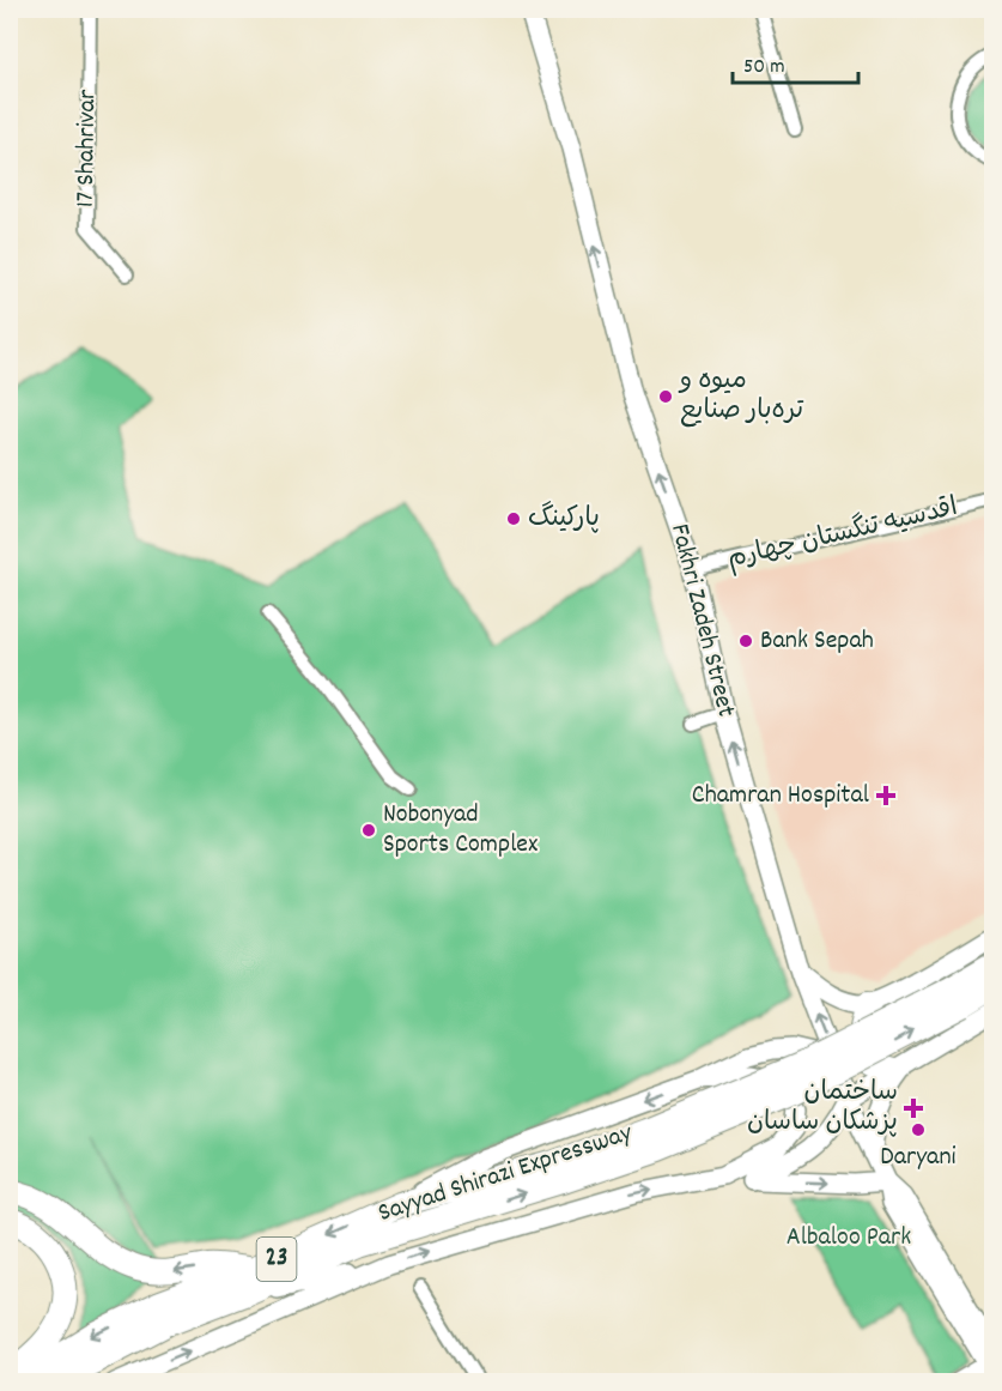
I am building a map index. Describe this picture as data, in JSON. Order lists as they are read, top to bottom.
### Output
{
  "streets": {
    "highway": ["Sayyad Shirazi Expressway", "23"],
    "main road": ["Fakhri Zadeh Street"],
    "street": ["17 Shahrivar", "اقدسیه تنگستان چهارم"]
  },
  "crossings": [
    ["اقدسیه تنگستان چهارم", "Fakhri Zadeh Street"]
  ],
  "one_way": ["Fakhri Zadeh Street"],
  "parks": ["Albaloo Park"],
  "places": {
    "other": [
      "میوه و تره‌بار صنایع",
      "پارکینگ",
      "Bank Sepah",
      "Nobonyad Sports Complex",
      "Daryani"
    ],
    "health": ["Chamran Hospital", "ساختمان پزشکان ساسان"]
  },
  "scale_bar": "50 m"
}
